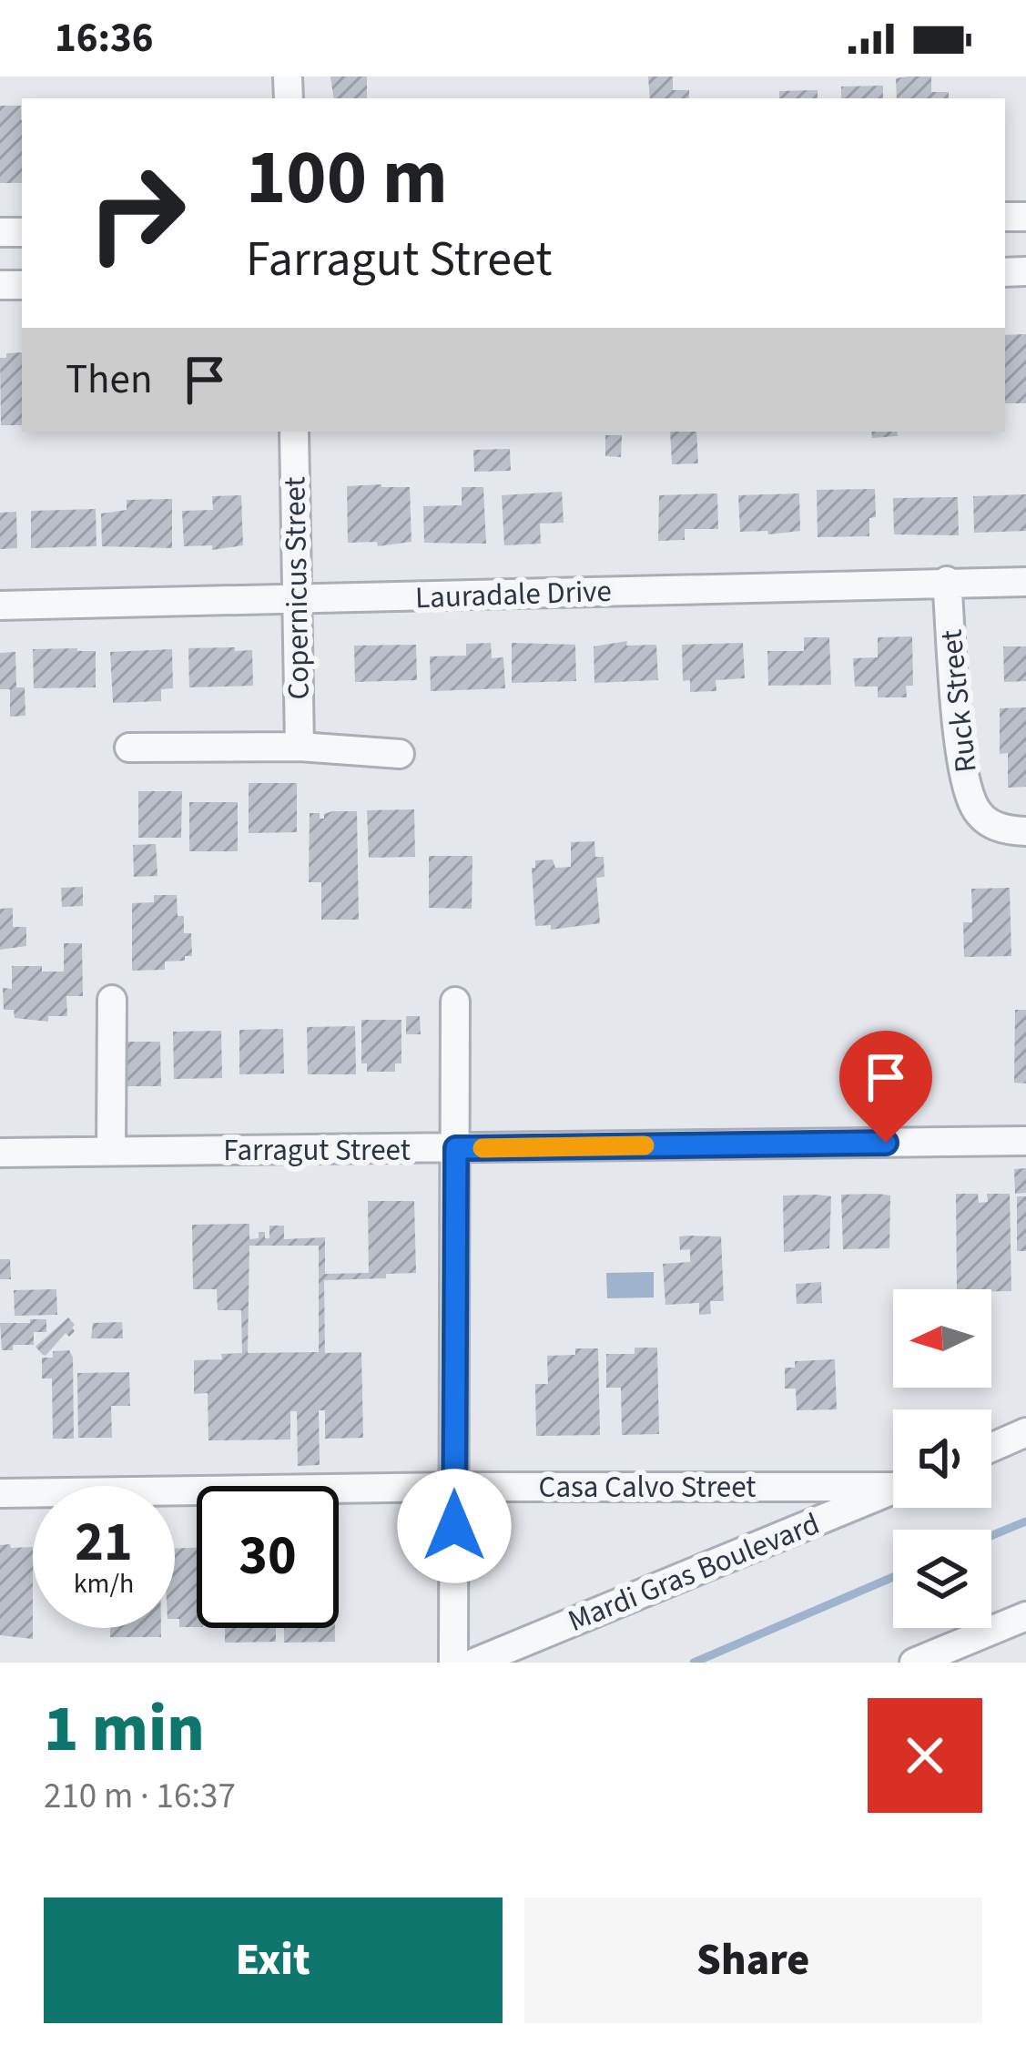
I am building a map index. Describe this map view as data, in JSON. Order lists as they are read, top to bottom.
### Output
{
  "streets": {
    "street": [
      "Copernicus Street",
      "Lauradale Drive",
      "Ruck Street",
      "Farragut Street",
      "Casa Calvo Street",
      "Mardi Gras Boulevard"
    ]
  },
  "crossings": [
    ["Copernicus Street", "Lauradale Drive"],
    ["Lauradale Drive", "Ruck Street"]
  ],
  "north": "left",
  "page": {
    "status": "16:36",
    "turn": ["100 m", "Farragut Street"],
    "then": "Then",
    "speed": "21 km/h",
    "limit": "30",
    "heading": ["1 min", "210 m · 16:37"],
    "buttons": ["Exit", "Share"]
  }
}
